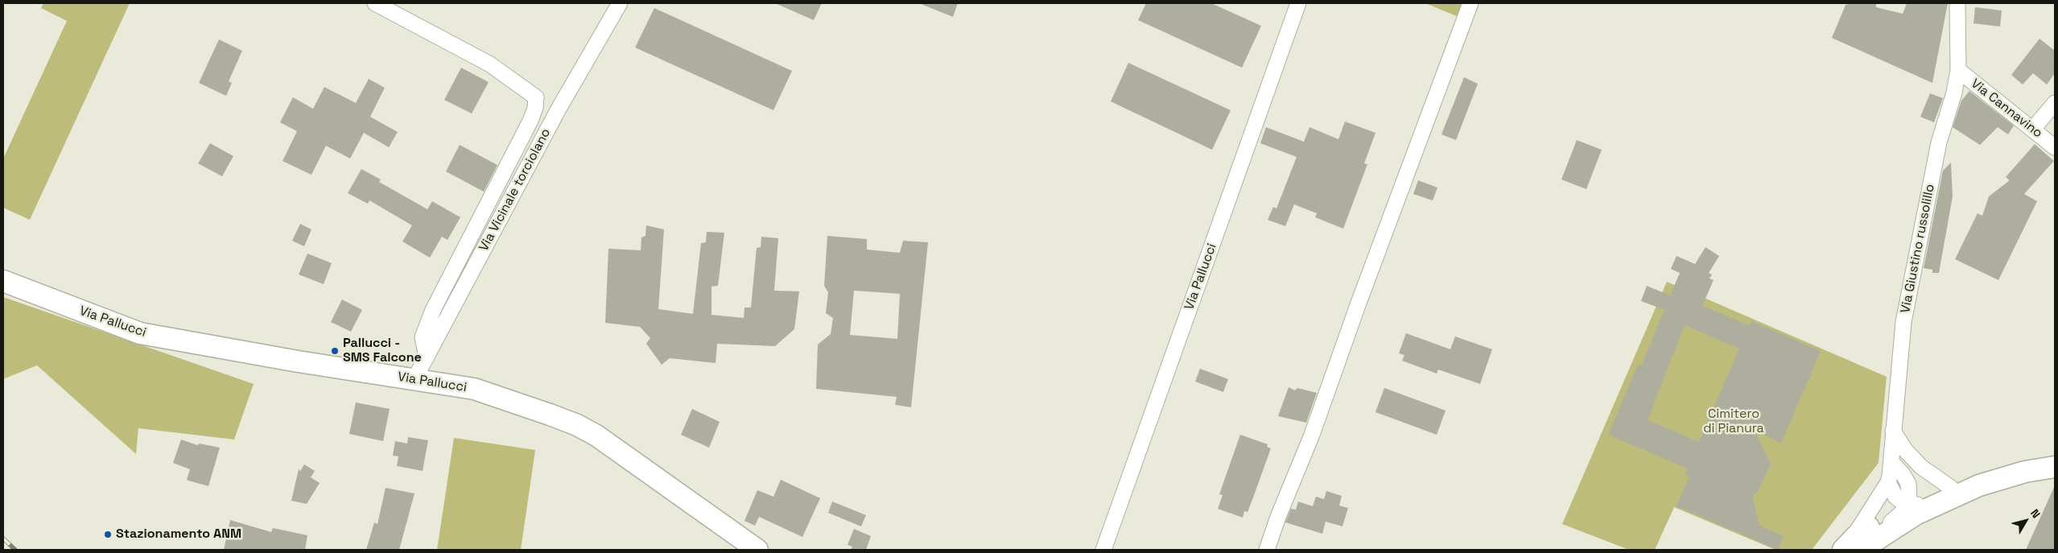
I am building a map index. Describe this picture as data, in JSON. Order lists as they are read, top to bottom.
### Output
{
  "streets": {
    "street": [
      "Via Cannavino",
      "Via Vicinale torciolano",
      "Via Giustino russolillo",
      "Via Pallucci"
    ]
  },
  "crossings": [
    ["Via Cannavino", "Via Giustino russolillo"],
    ["Via Vicinale torciolano", "Via Pallucci"]
  ],
  "parks": ["Cimitero di Pianura"],
  "places": ["Pallucci - SMS Falcone", "Stazionamento ANM"],
  "north": "top right"
}
